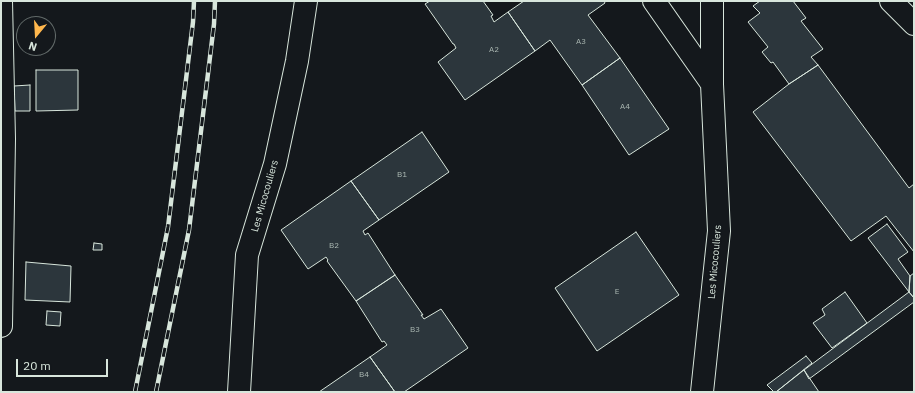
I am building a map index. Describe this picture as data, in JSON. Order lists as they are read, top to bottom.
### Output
{
  "streets": {
    "street": ["Les Micocouliers"]
  },
  "house_numbers": [
    "A3",
    "A2",
    "A4",
    "B1",
    "B2",
    "E",
    "B3",
    "B4"
  ],
  "scale_bar": "20 m",
  "north": "bottom"
}
